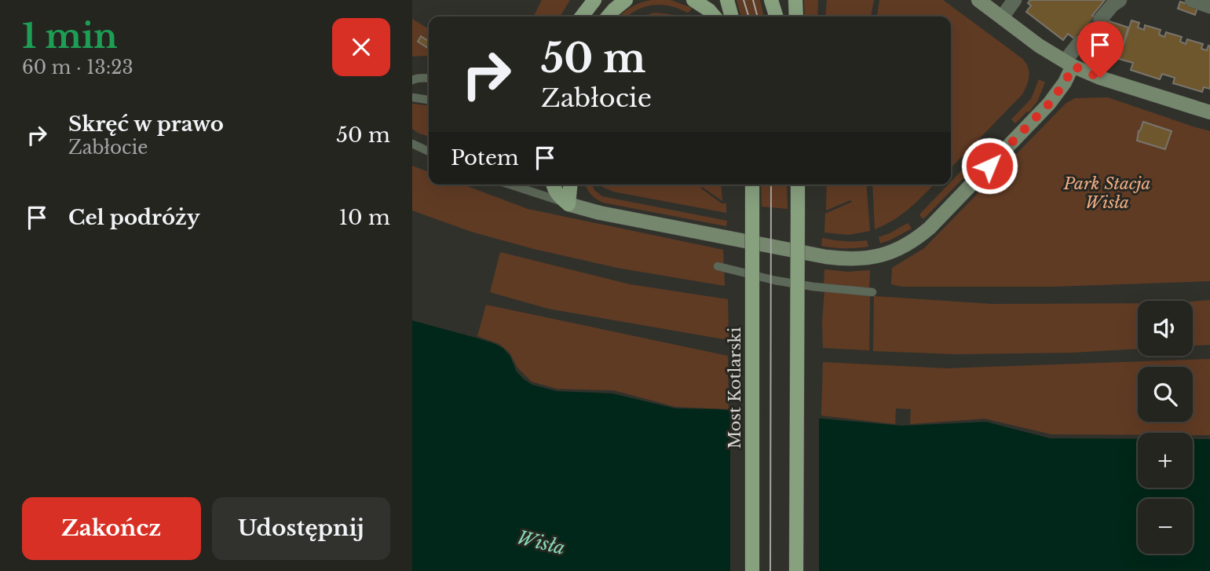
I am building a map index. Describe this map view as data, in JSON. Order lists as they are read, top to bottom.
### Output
{
  "streets": {
    "main road": ["Most Kotlarski"]
  },
  "water": ["Wisła"],
  "parks": ["Park Stacja Wisła"],
  "page": {
    "heading": ["1 min", "60 m · 13:23"],
    "turn": ["50 m", "Zabłocie"],
    "list": [
      {
        "name": "Skręć w prawo",
        "note": "Zabłocie",
        "value": "50 m"
      },
      {
        "name": "Cel podróży",
        "value": "10 m"
      }
    ],
    "then": "Potem",
    "map_buttons": ["+", "−"],
    "buttons": ["Zakończ", "Udostępnij"]
  }
}
